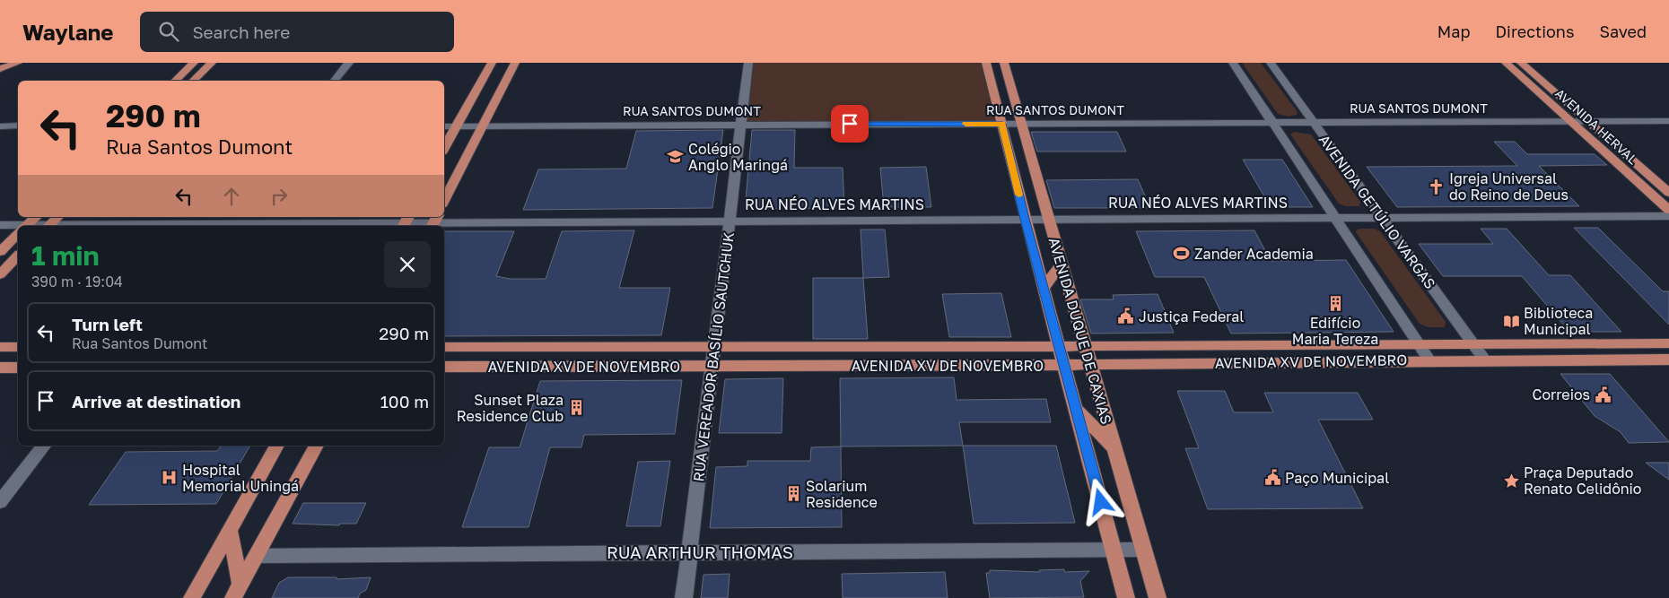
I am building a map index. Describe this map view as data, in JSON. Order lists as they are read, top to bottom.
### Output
{
  "streets": {
    "main road": ["AVENIDA HERVAL", "AVENIDA DUQUE DE CAXIAS", "AVENIDA XV DE NOVEMBRO"],
    "street": [
      "RUA SANTOS DUMONT",
      "RUA NÉO ALVES MARTINS",
      "AVENIDA GETÚLIO VARGAS",
      "RUA VEREADOR BASÍLIO SAUTCHUK",
      "RUA ARTHUR THOMAS"
    ]
  },
  "crossings": [
    ["RUA SANTOS DUMONT", "AVENIDA HERVAL"],
    ["RUA SANTOS DUMONT", "AVENIDA GETÚLIO VARGAS"],
    ["RUA SANTOS DUMONT", "AVENIDA DUQUE DE CAXIAS"],
    ["RUA SANTOS DUMONT", "RUA VEREADOR BASÍLIO SAUTCHUK"],
    ["RUA NÉO ALVES MARTINS", "AVENIDA GETÚLIO VARGAS"],
    ["RUA NÉO ALVES MARTINS", "AVENIDA DUQUE DE CAXIAS"],
    ["RUA NÉO ALVES MARTINS", "RUA VEREADOR BASÍLIO SAUTCHUK"],
    ["AVENIDA GETÚLIO VARGAS", "AVENIDA XV DE NOVEMBRO"],
    ["AVENIDA DUQUE DE CAXIAS", "AVENIDA XV DE NOVEMBRO"],
    ["AVENIDA DUQUE DE CAXIAS", "RUA ARTHUR THOMAS"],
    ["RUA VEREADOR BASÍLIO SAUTCHUK", "AVENIDA XV DE NOVEMBRO"],
    ["RUA VEREADOR BASÍLIO SAUTCHUK", "RUA ARTHUR THOMAS"]
  ],
  "places": {
    "school or university": ["Colégio Anglo Maringá"],
    "church": ["Igreja Universal do Reino de Deus"],
    "sports": ["Zander Academia"],
    "building": ["Edifício Maria Tereza", "Sunset Plaza Residence Club", "Solarium Residence"],
    "public building": ["Justiça Federal", "Correios", "Paço Municipal"],
    "library": ["Biblioteca Municipal"],
    "hospital": ["Hospital Memorial Uningá"],
    "place": ["Praça Deputado Renato Celidônio"]
  },
  "page": {
    "header": "Waylane",
    "search": "Search here",
    "nav": ["Map", "Directions", "Saved"],
    "turn": ["290 m", "Rua Santos Dumont"],
    "heading": ["1 min", "390 m · 19:04"],
    "list": [
      {
        "name": "Turn left",
        "note": "Rua Santos Dumont",
        "value": "290 m"
      },
      {
        "name": "Arrive at destination",
        "value": "100 m"
      }
    ]
  }
}
